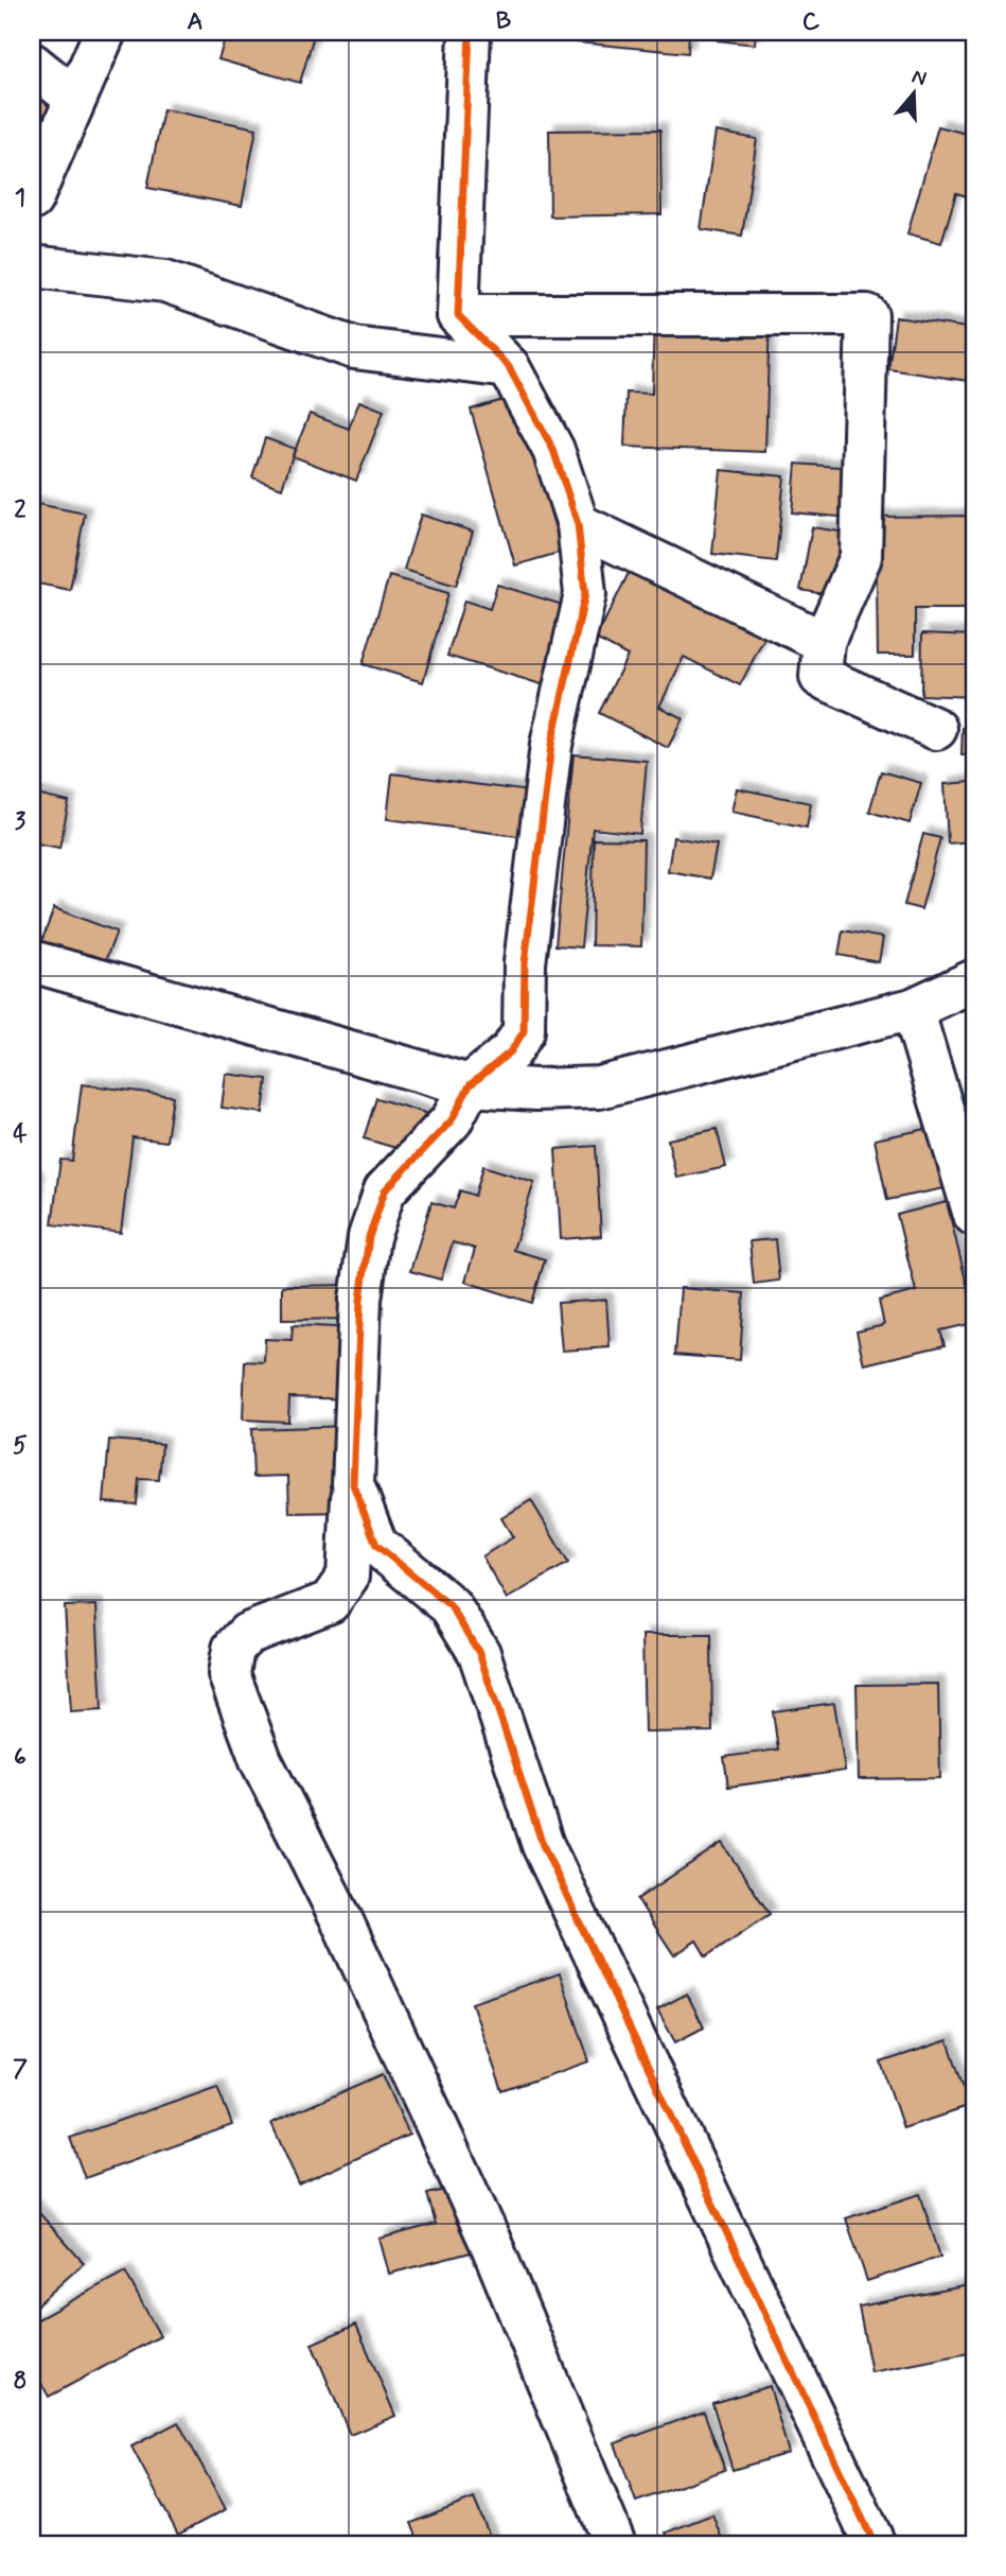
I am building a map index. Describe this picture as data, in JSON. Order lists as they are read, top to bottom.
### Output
{
  "north": "top",
  "grid": {
    "columns": ["A", "B", "C"],
    "rows": [
      "1",
      "2",
      "3",
      "4",
      "5",
      "6",
      "7",
      "8"
    ]
  }
}
